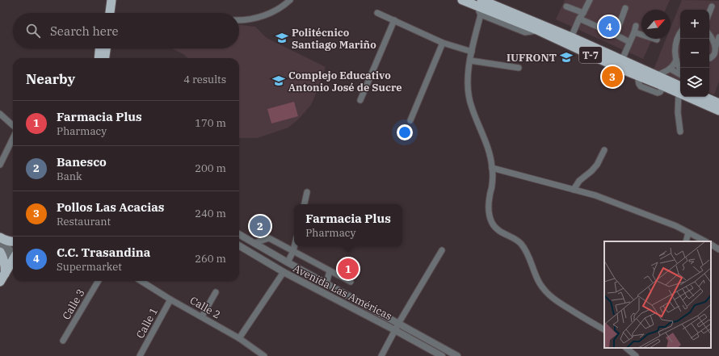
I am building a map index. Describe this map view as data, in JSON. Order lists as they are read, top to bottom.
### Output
{
  "streets": {
    "highway": ["T-7"],
    "street": [
      "Avenida Las Américas",
      "Calle 3",
      "Calle 2",
      "Calle 1"
    ]
  },
  "crossings": [
    ["Calle 2", "Calle 1"]
  ],
  "places": {
    "school or university": ["Politécnico Santiago Mariño", "IUFRONT", "Complejo Educativo Antonio José de Sucre"]
  },
  "north": "top right",
  "page": {
    "map_buttons": ["+", "−"],
    "search": "Search here",
    "pins": [
      "4",
      "3",
      "2",
      "1"
    ],
    "heading": ["Nearby", "4 results"],
    "list": [
      {
        "mark": "1",
        "name": "Farmacia Plus",
        "note": "Pharmacy",
        "value": "170 m"
      },
      {
        "mark": "2",
        "name": "Banesco",
        "note": "Bank",
        "value": "200 m"
      },
      {
        "mark": "3",
        "name": "Pollos Las Acacias",
        "note": "Restaurant",
        "value": "240 m"
      },
      {
        "mark": "4",
        "name": "C.C. Trasandina",
        "note": "Supermarket",
        "value": "260 m"
      }
    ],
    "popup": ["Farmacia Plus", "Pharmacy"]
  }
}
